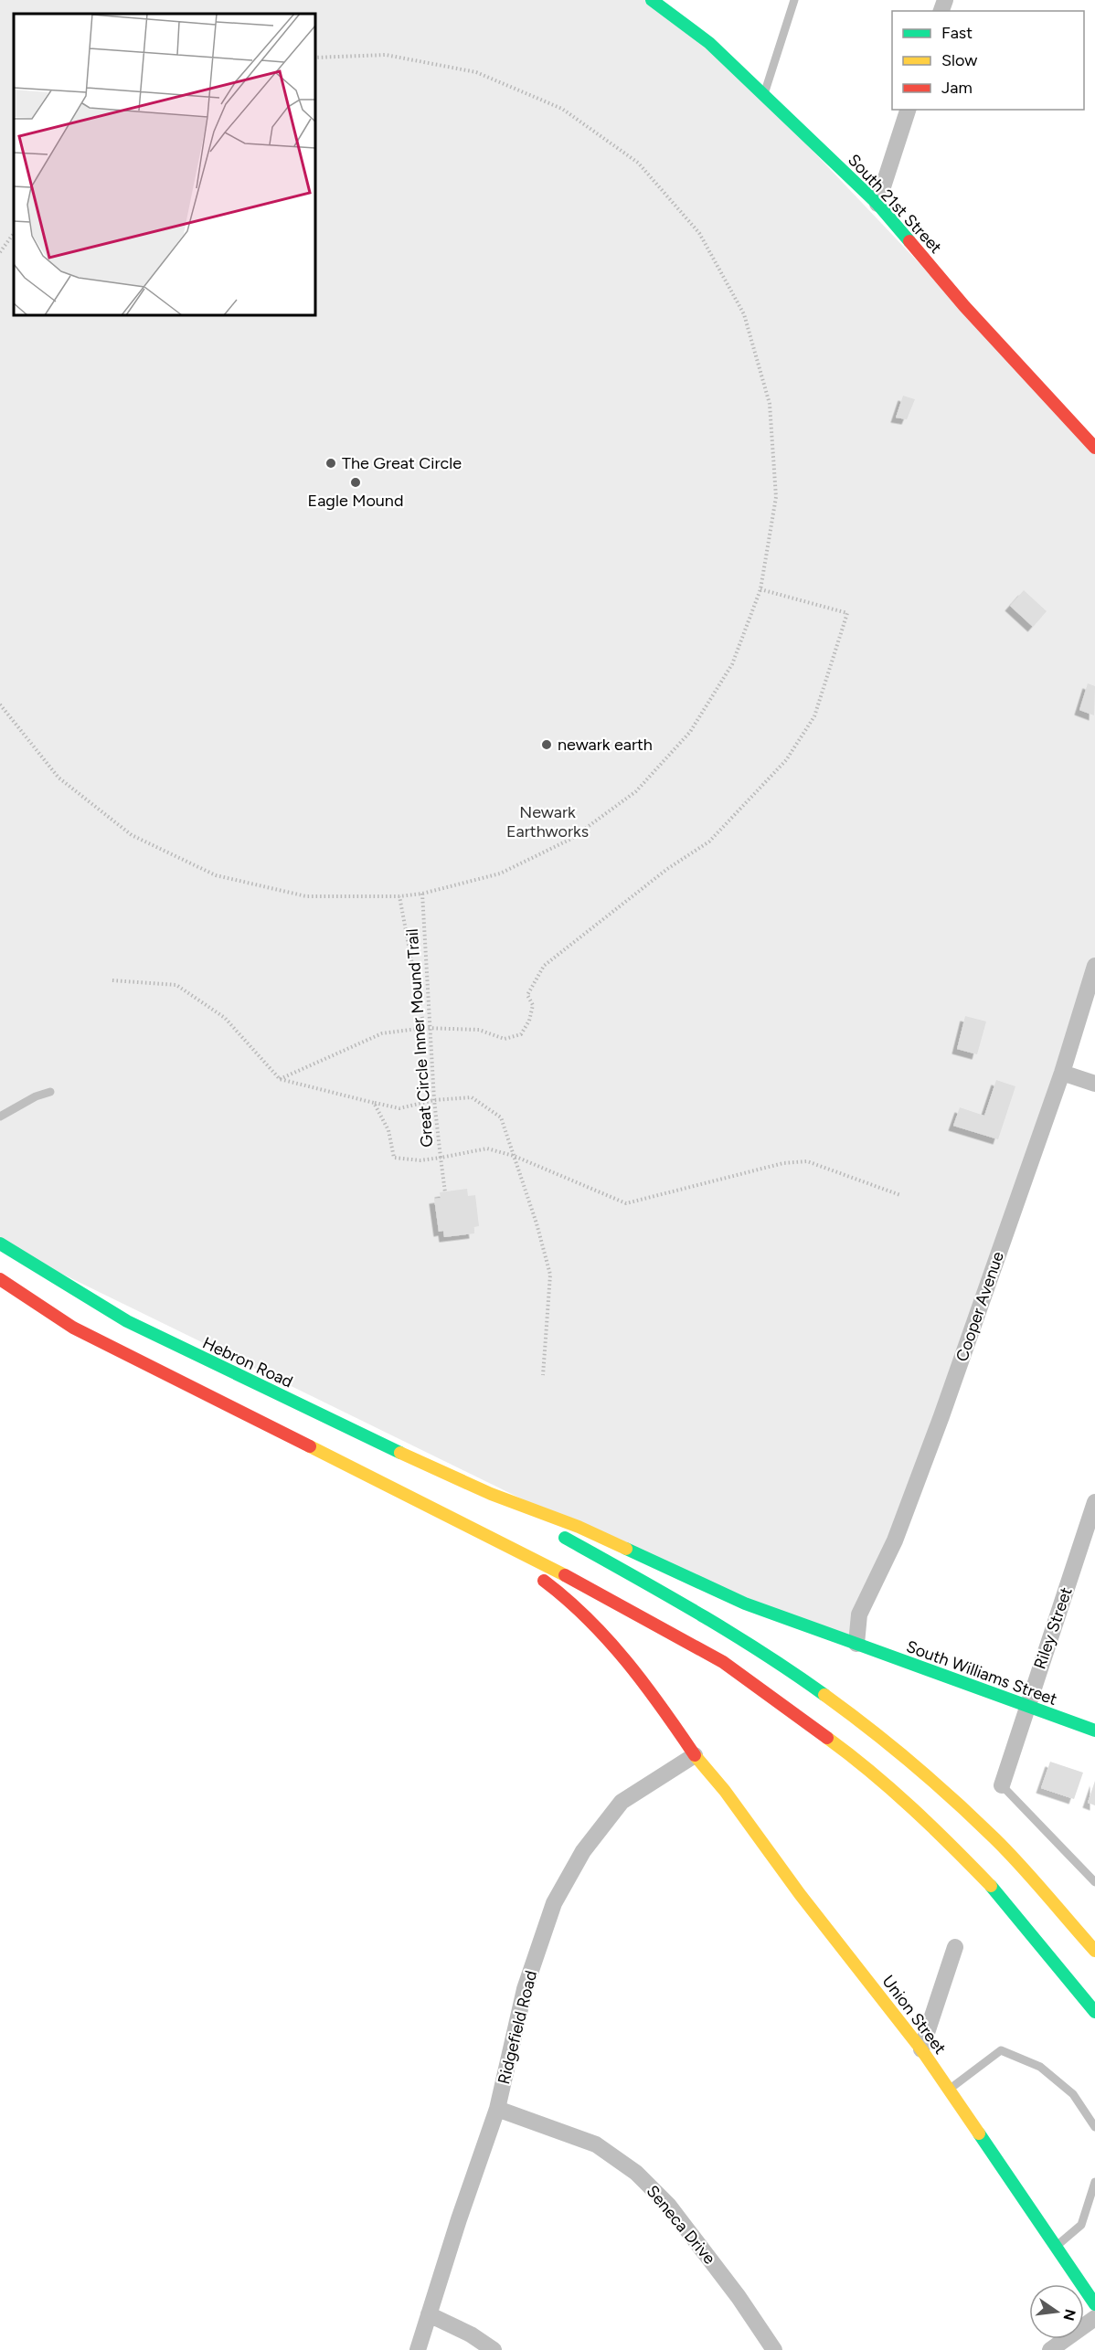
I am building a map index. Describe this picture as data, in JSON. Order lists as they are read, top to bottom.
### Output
{
  "streets": {
    "main road": [
      "South 21st Street",
      "Hebron Road",
      "South Williams Street",
      "Union Street"
    ],
    "street": [
      "Cooper Avenue",
      "Riley Street",
      "Ridgefield Road",
      "Seneca Drive"
    ],
    "path": ["Great Circle Inner Mound Trail"]
  },
  "crossings": [
    ["Cooper Avenue", "South Williams Street"],
    ["Hebron Road", "South Williams Street"],
    ["Riley Street", "South Williams Street"],
    ["Union Street", "Ridgefield Road"],
    ["Ridgefield Road", "Seneca Drive"]
  ],
  "parks": ["Newark Earthworks"],
  "places": ["The Great Circle", "Eagle Mound", "newark earth"],
  "legend": ["Fast", "Slow", "Jam"],
  "north": "right"
}
